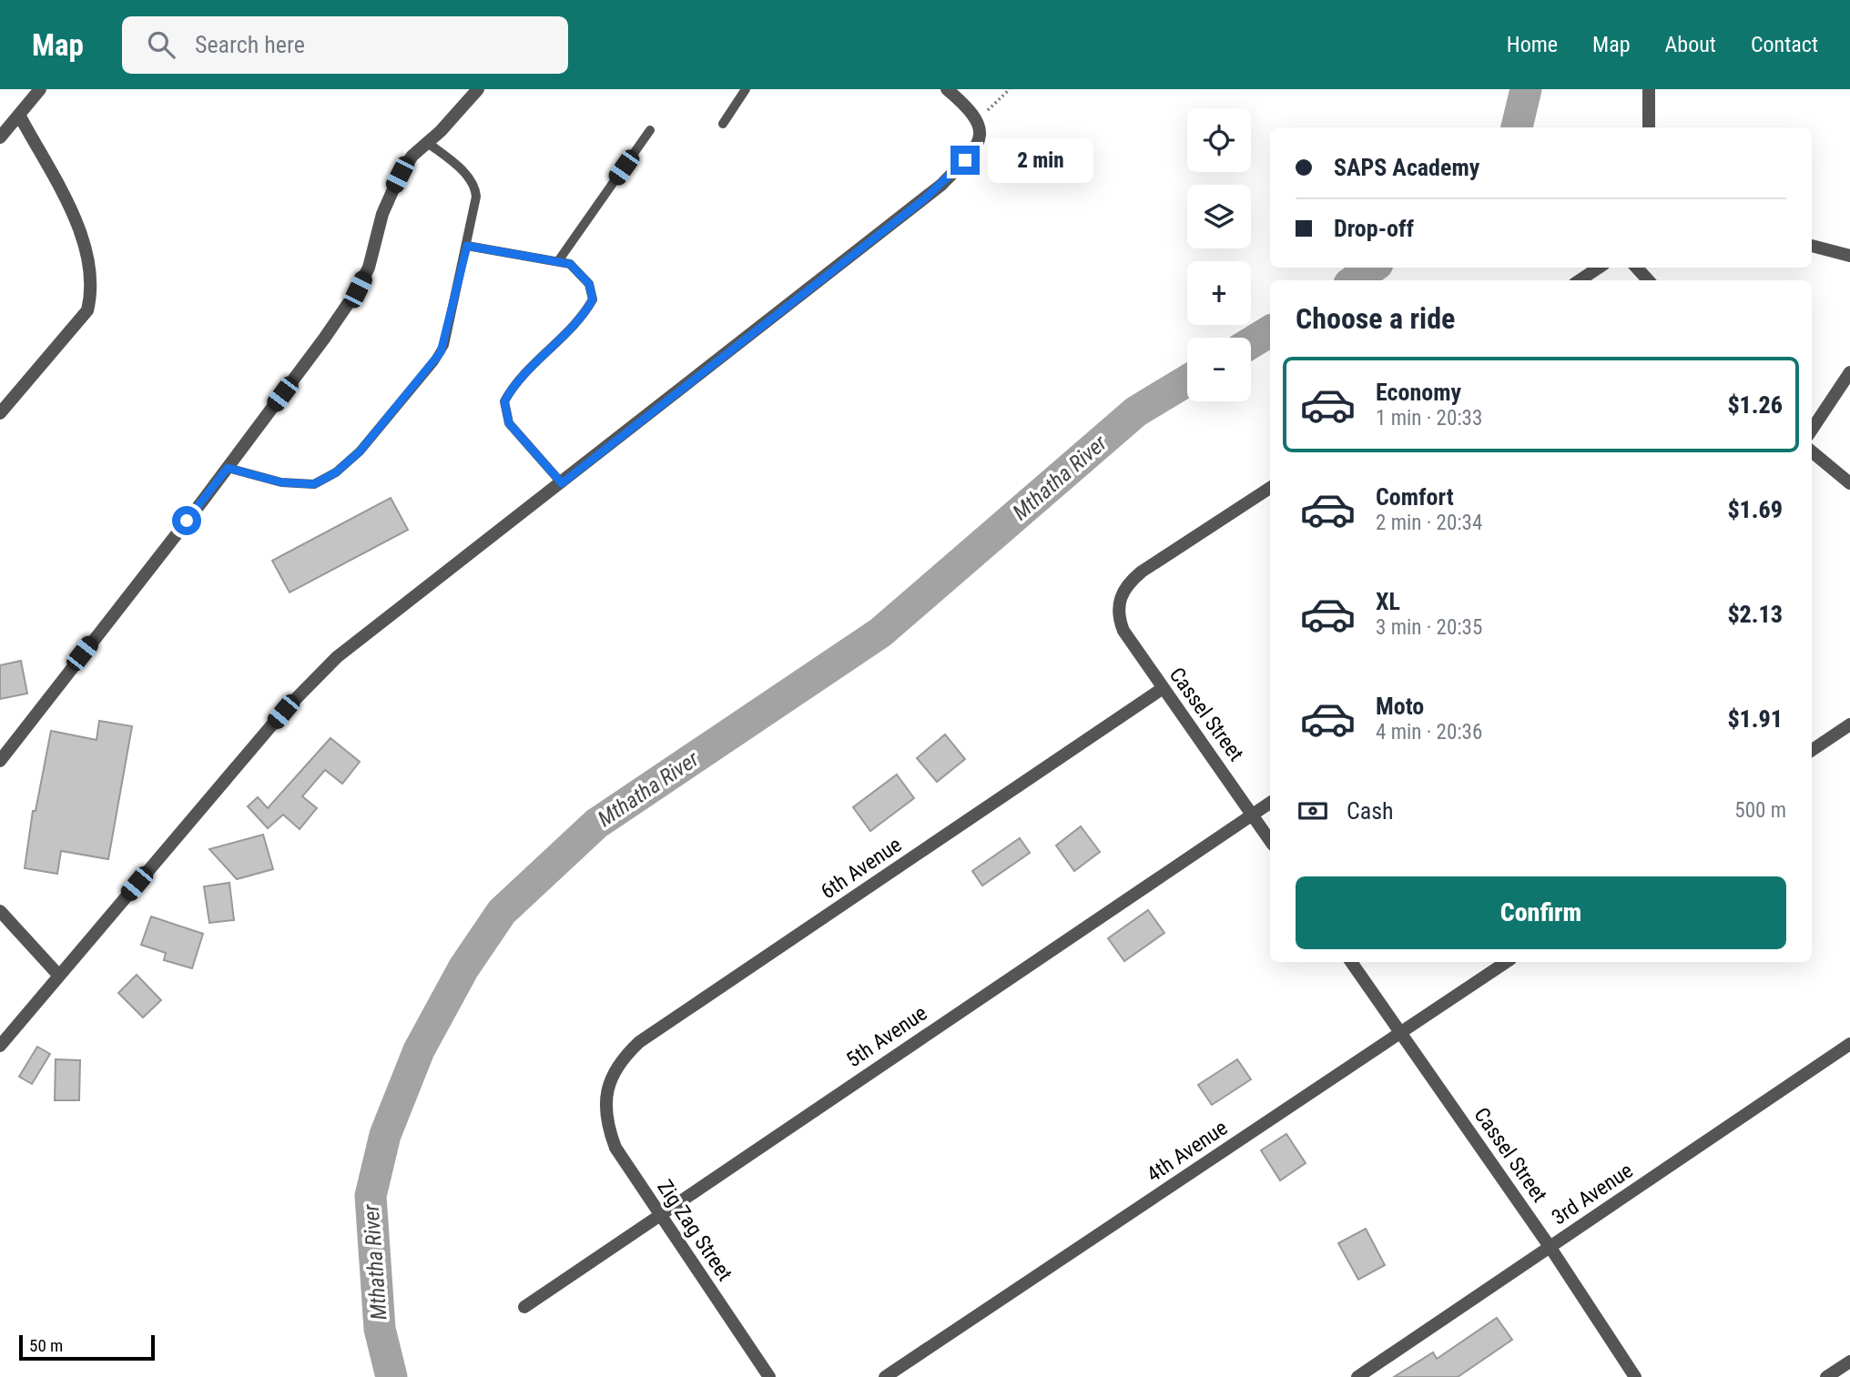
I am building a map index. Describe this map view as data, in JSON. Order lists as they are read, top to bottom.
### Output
{
  "streets": {
    "street": [
      "Cassel Street",
      "6th Avenue",
      "5th Avenue",
      "4th Avenue",
      "3rd Avenue",
      "Zig Zag Street"
    ]
  },
  "crossings": [
    ["Cassel Street", "6th Avenue"],
    ["Cassel Street", "5th Avenue"],
    ["Cassel Street", "4th Avenue"],
    ["Cassel Street", "3rd Avenue"],
    ["6th Avenue", "Zig Zag Street"],
    ["5th Avenue", "Zig Zag Street"]
  ],
  "water": ["Mthatha River"],
  "scale_bar": "50 m",
  "page": {
    "header": "Map",
    "search": "Search here",
    "nav": [
      "Home",
      "Map",
      "About",
      "Contact"
    ],
    "map_buttons": ["+", "−"],
    "banner": ["SAPS Academy", "Drop-off"],
    "bubble": "2 min",
    "heading": "Choose a ride",
    "list": [
      {
        "name": "Economy",
        "note": "1 min · 20:33",
        "value": "$1.26"
      },
      {
        "name": "Comfort",
        "note": "2 min · 20:34",
        "value": "$1.69"
      },
      {
        "name": "XL",
        "note": "3 min · 20:35",
        "value": "$2.13"
      },
      {
        "name": "Moto",
        "note": "4 min · 20:36",
        "value": "$1.91"
      }
    ],
    "pay": ["Cash", "500 m"],
    "buttons": "Confirm",
    "scale": "50 m"
  }
}
